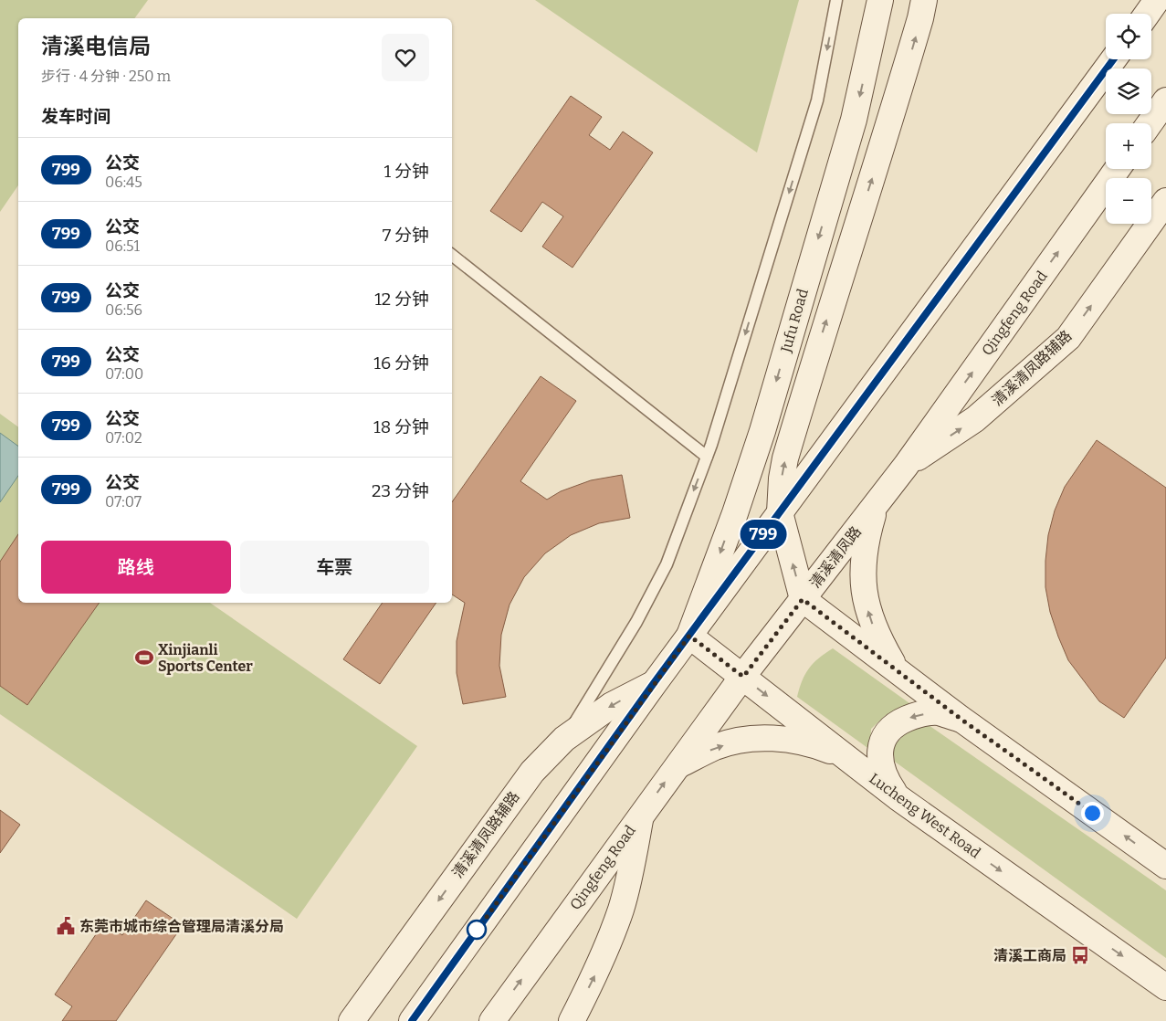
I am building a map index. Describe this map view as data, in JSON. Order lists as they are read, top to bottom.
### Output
{
  "streets": {
    "main road": [
      "Qingfeng Road",
      "Jufu Road",
      "清溪清凤路辅路",
      "清溪清凤路",
      "Lucheng West Road"
    ]
  },
  "crossings": [
    ["Qingfeng Road", "清溪清凤路辅路"],
    ["Qingfeng Road", "清溪清凤路"],
    ["Jufu Road", "Lucheng West Road"],
    ["清溪清凤路辅路", "清溪清凤路"],
    ["清溪清凤路", "Lucheng West Road"]
  ],
  "places": {
    "sports": ["Xinjianli Sports Center"],
    "public building": ["东莞市城市综合管理局清溪分局"],
    "bus stop": ["清溪工商局"]
  },
  "lines": ["bus line 799"],
  "page": {
    "on_map": "799",
    "map_buttons": ["+", "−"],
    "heading": [
      ["清溪电信局", "步行 · 4 分钟 · 250 m"],
      "发车时间"
    ],
    "list": [
      {
        "mark": "799",
        "name": "公交",
        "note": "06:45",
        "value": "1 分钟"
      },
      {
        "mark": "799",
        "name": "公交",
        "note": "06:51",
        "value": "7 分钟"
      },
      {
        "mark": "799",
        "name": "公交",
        "note": "06:56",
        "value": "12 分钟"
      },
      {
        "mark": "799",
        "name": "公交",
        "note": "07:00",
        "value": "16 分钟"
      },
      {
        "mark": "799",
        "name": "公交",
        "note": "07:02",
        "value": "18 分钟"
      },
      {
        "mark": "799",
        "name": "公交",
        "note": "07:07",
        "value": "23 分钟"
      }
    ],
    "buttons": ["路线", "车票"]
  }
}
